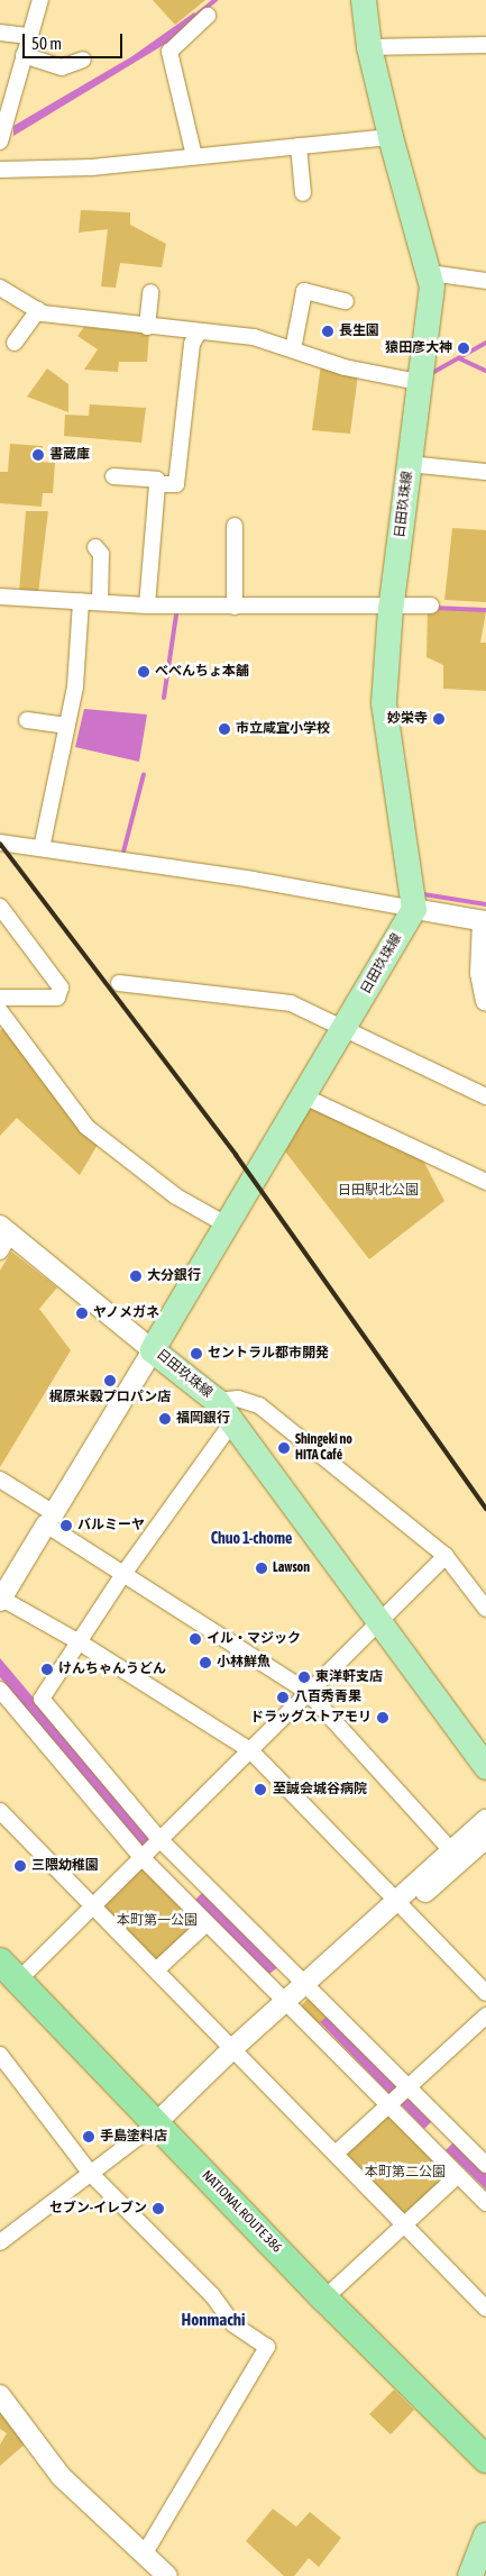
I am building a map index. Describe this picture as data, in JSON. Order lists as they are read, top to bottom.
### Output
{
  "streets": {
    "highway": ["NATIONAL ROUTE 386"],
    "main road": ["日田玖珠線"]
  },
  "districts": ["Chuo 1-chome", "Honmachi"],
  "parks": ["日田駅北公園", "本町第一公園", "本町第二公園"],
  "places": [
    "長生園",
    "猿田彦大神",
    "書蔵庫",
    "べべんちょ本舗",
    "妙栄寺",
    "市立咸宜小学校",
    "大分銀行",
    "ヤノメガネ",
    "セントラル都市開発",
    "梶原米穀プロパン店",
    "福岡銀行",
    "Shingeki no HITA Café",
    "バルミーヤ",
    "Lawson",
    "イル・マジック",
    "小林鮮魚",
    "けんちゃんうどん",
    "東洋軒支店",
    "八百秀青果",
    "ドラッグストアモリ",
    "至誠会城谷病院",
    "三隈幼稚園",
    "手島塗料店",
    "セブン-イレブン"
  ],
  "scale_bar": "50 m"
}
